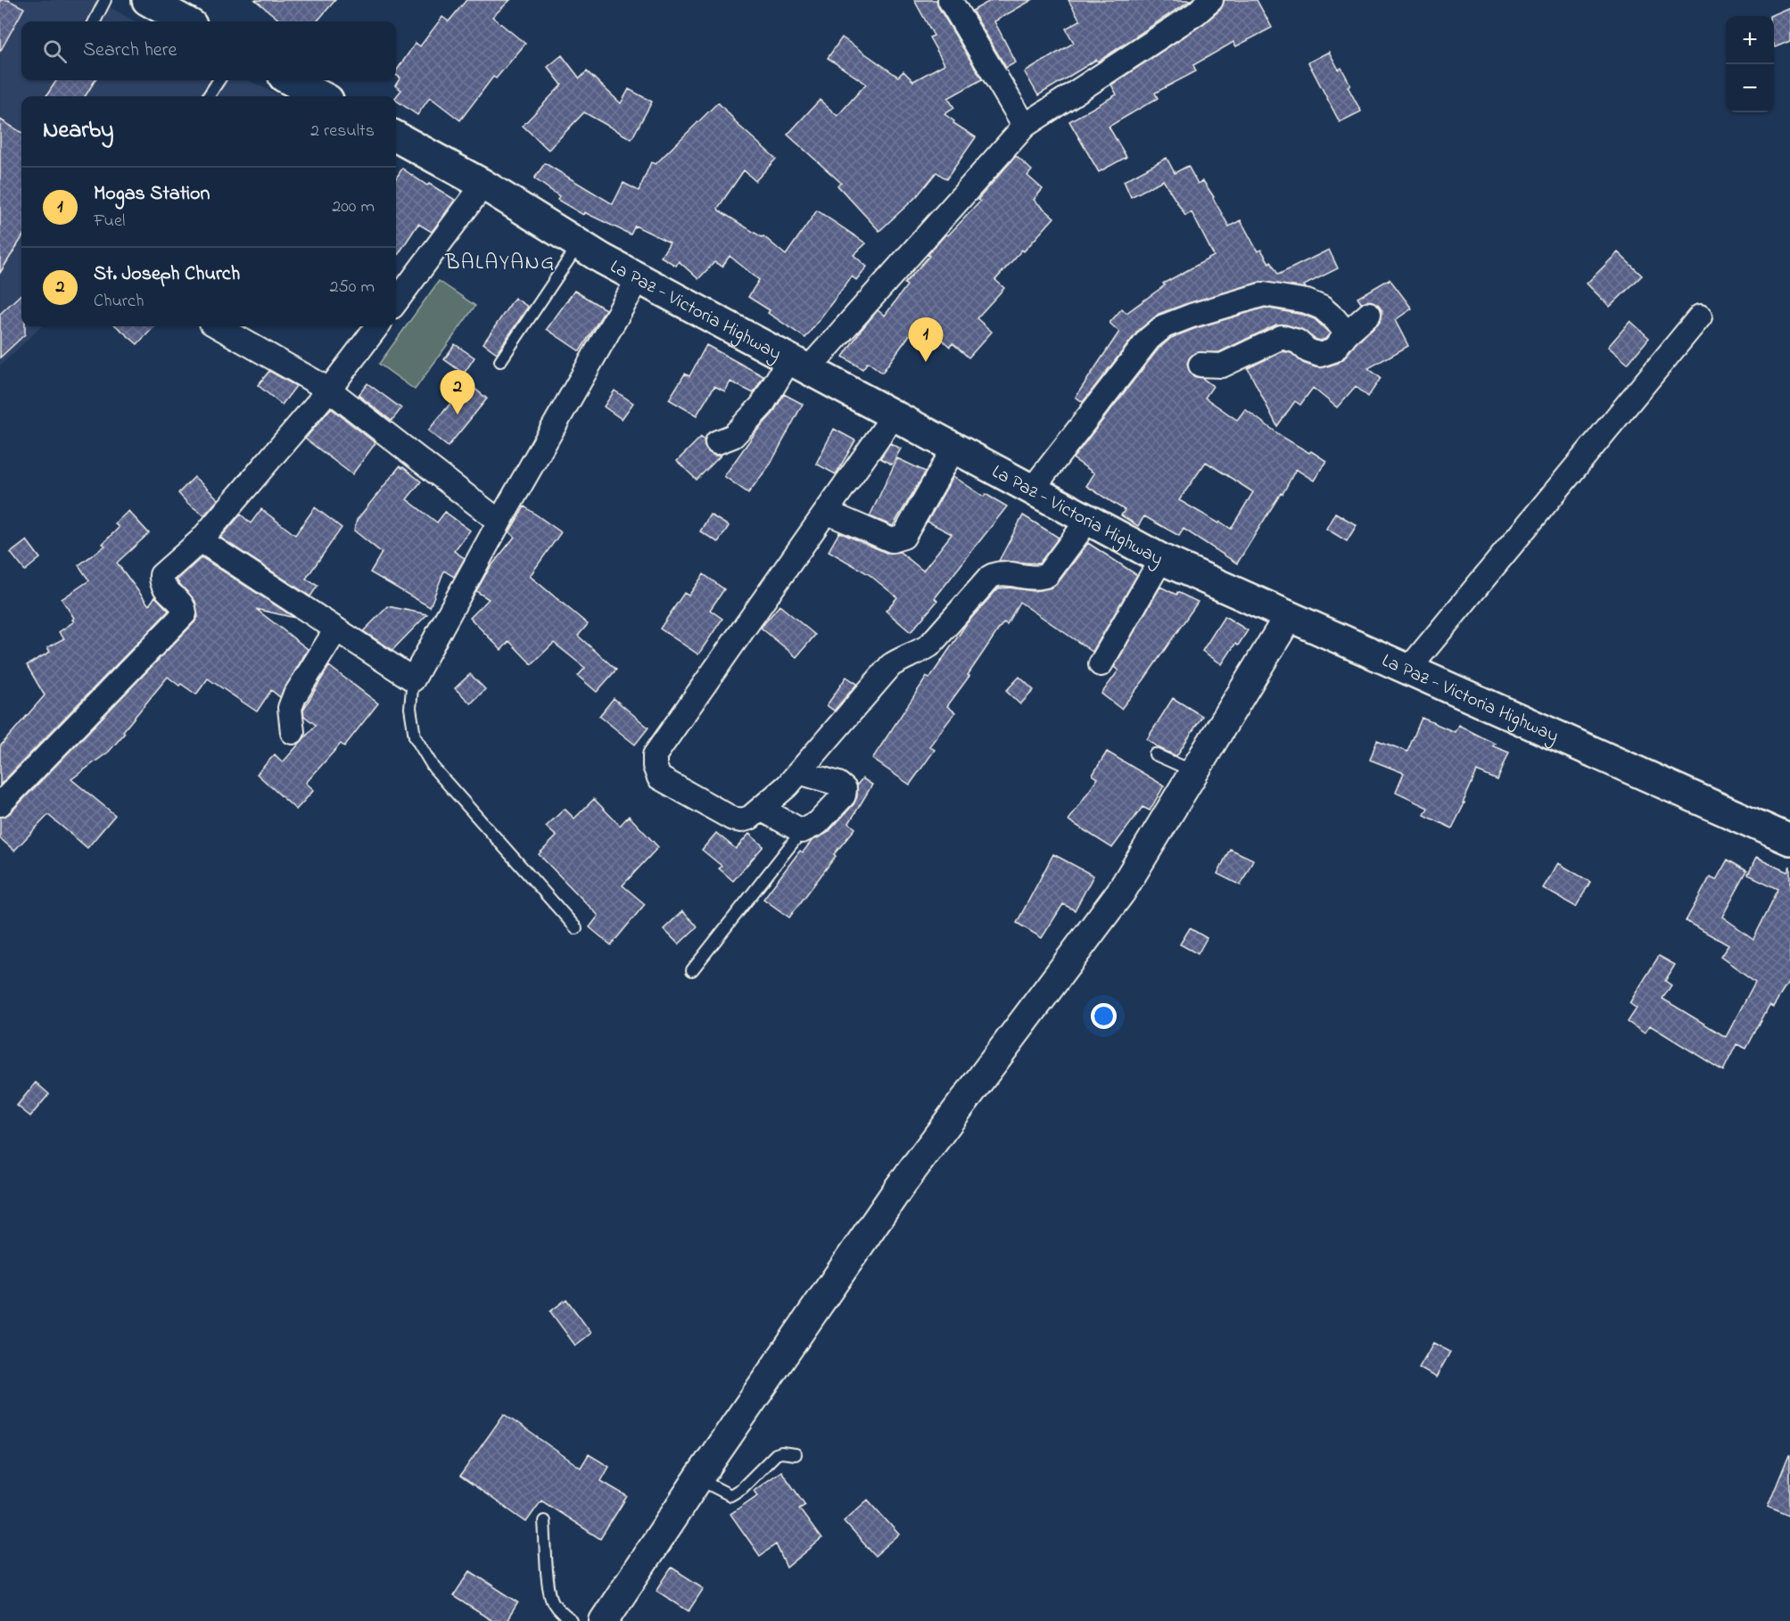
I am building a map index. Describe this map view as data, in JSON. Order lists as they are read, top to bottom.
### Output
{
  "streets": {
    "main road": ["La Paz - Victoria Highway"]
  },
  "districts": ["BALAYANG"],
  "page": {
    "map_buttons": ["+", "−"],
    "search": "Search here",
    "heading": ["Nearby", "2 results"],
    "list": [
      {
        "mark": "1",
        "name": "Mogas Station",
        "note": "Fuel",
        "value": "200 m"
      },
      {
        "mark": "2",
        "name": "St. Joseph Church",
        "note": "Church",
        "value": "250 m"
      }
    ],
    "pins": ["1", "2"]
  }
}
